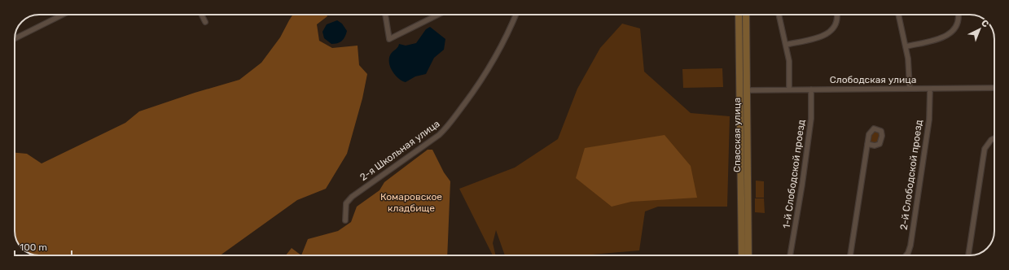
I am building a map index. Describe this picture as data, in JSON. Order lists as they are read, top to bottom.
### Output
{
  "streets": {
    "street": [
      "Слободская улица",
      "Спасская улица",
      "2-я Школьная улица",
      "1-й Слободской проезд",
      "2-й Слободской проезд"
    ]
  },
  "crossings": [
    ["Слободская улица", "Спасская улица"],
    ["Слободская улица", "1-й Слободской проезд"],
    ["Слободская улица", "2-й Слободской проезд"]
  ],
  "parks": ["Комаровское кладбище"],
  "scale_bar": "100 m",
  "north": "top right"
}
